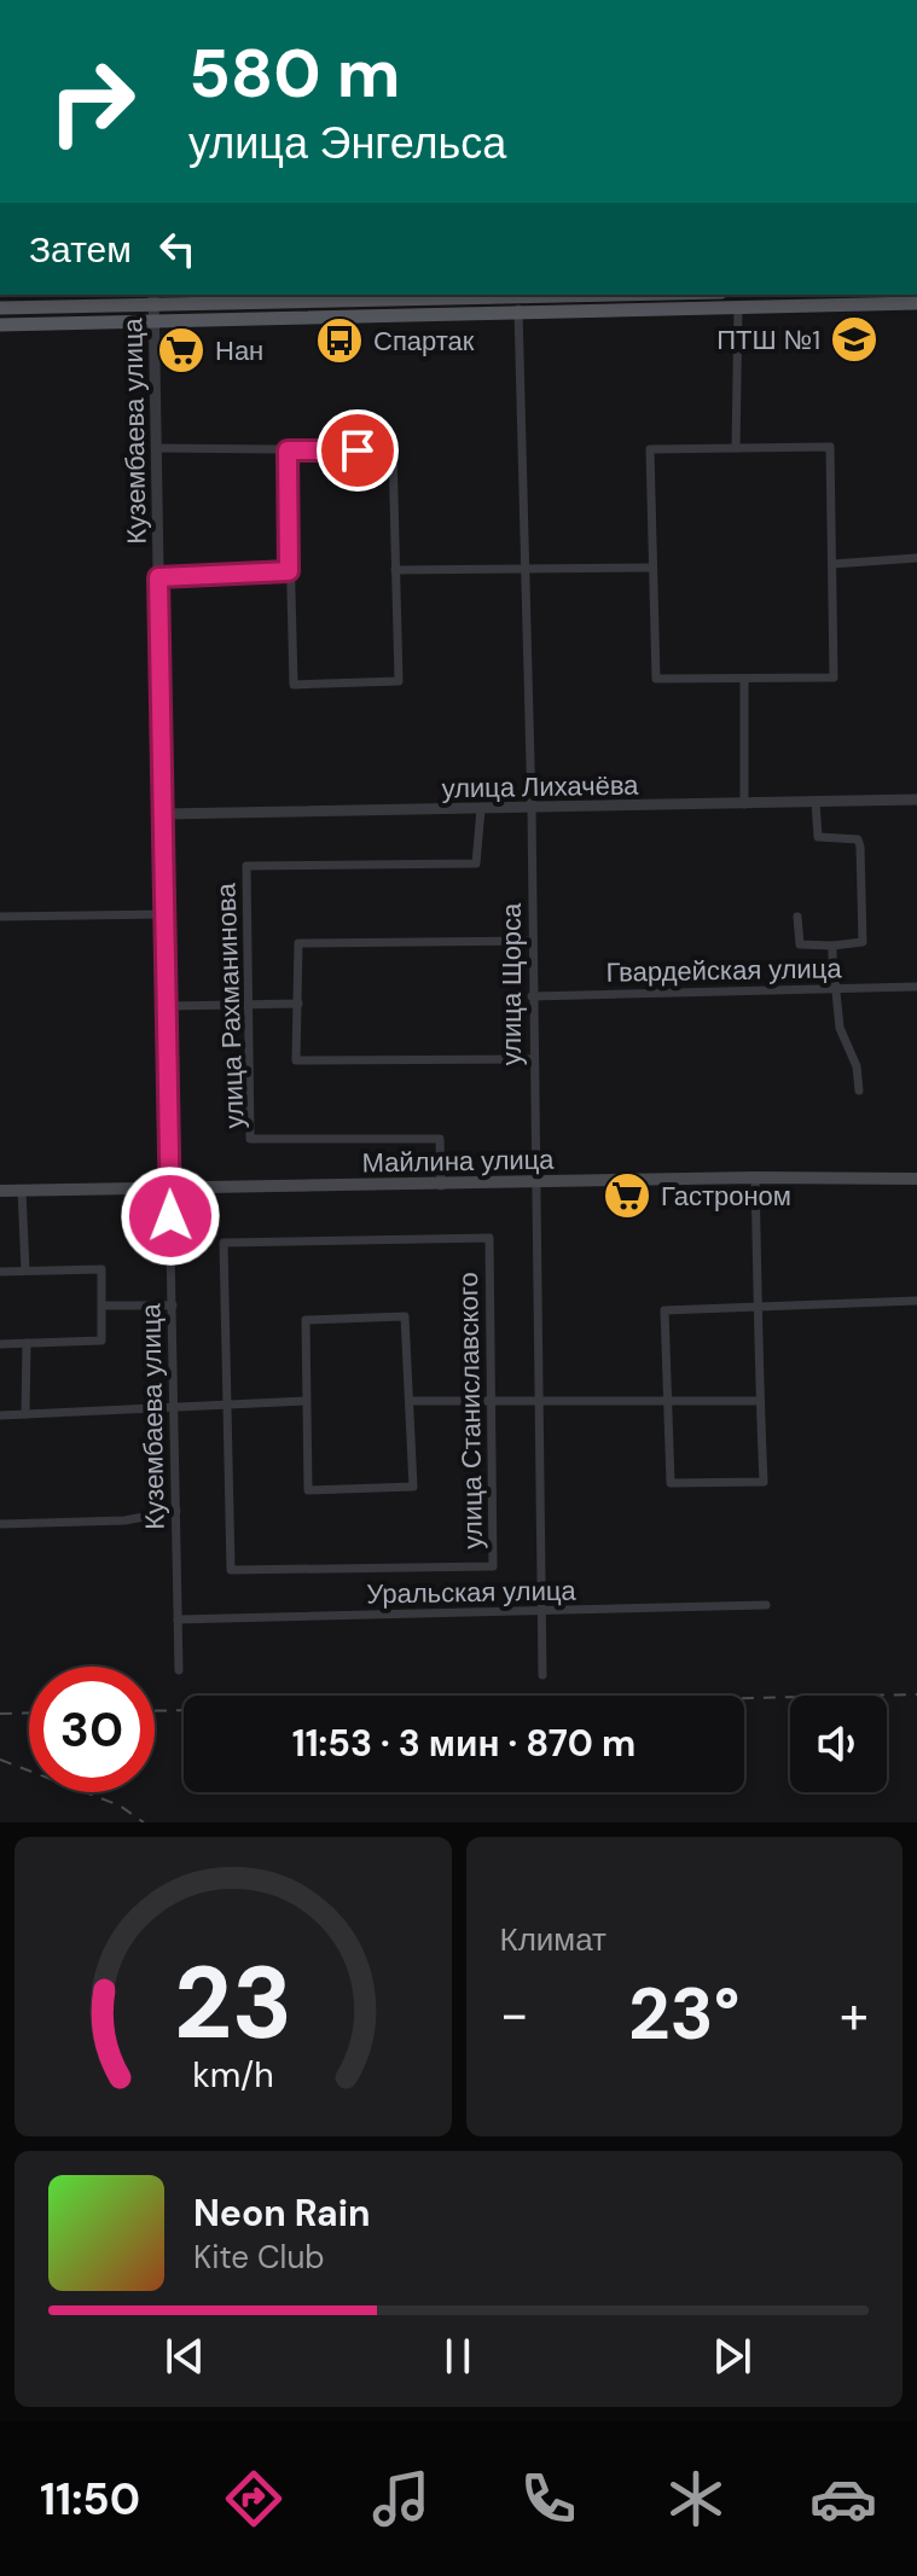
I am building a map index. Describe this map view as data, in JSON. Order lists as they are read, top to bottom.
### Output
{
  "streets": {
    "main road": ["Майлина улица"],
    "street": [
      "Кузембаева улица",
      "улица Лихачёва",
      "Гвардейская улица",
      "улица Щорса",
      "улица Рахманинова",
      "улица Станиславского",
      "Уральская улица"
    ]
  },
  "crossings": [
    ["Кузембаева улица", "улица Лихачёва"],
    ["Кузембаева улица", "Майлина улица"],
    ["Кузембаева улица", "Уральская улица"],
    ["улица Лихачёва", "улица Щорса"],
    ["улица Лихачёва", "улица Рахманинова"],
    ["Гвардейская улица", "улица Щорса"],
    ["улица Щорса", "Майлина улица"],
    ["улица Щорса", "Уральская улица"],
    ["улица Рахманинова", "Майлина улица"]
  ],
  "places": {
    "school or university": ["ПТШ №1"],
    "bus stop": ["Спартак"],
    "supermarket": ["Нан", "Гастроном"]
  },
  "page": {
    "turn": ["580 m", "улица Энгельса"],
    "then": "Затем",
    "limit": "30",
    "trip": "11:53 · 3 мин · 870 m",
    "tile": "Климат",
    "heat": ["−", "23°", "+"],
    "song": ["Neon Rain", "Kite Club"],
    "tabs": "11:50",
    "gauge": ["23", "km/h"]
  }
}
